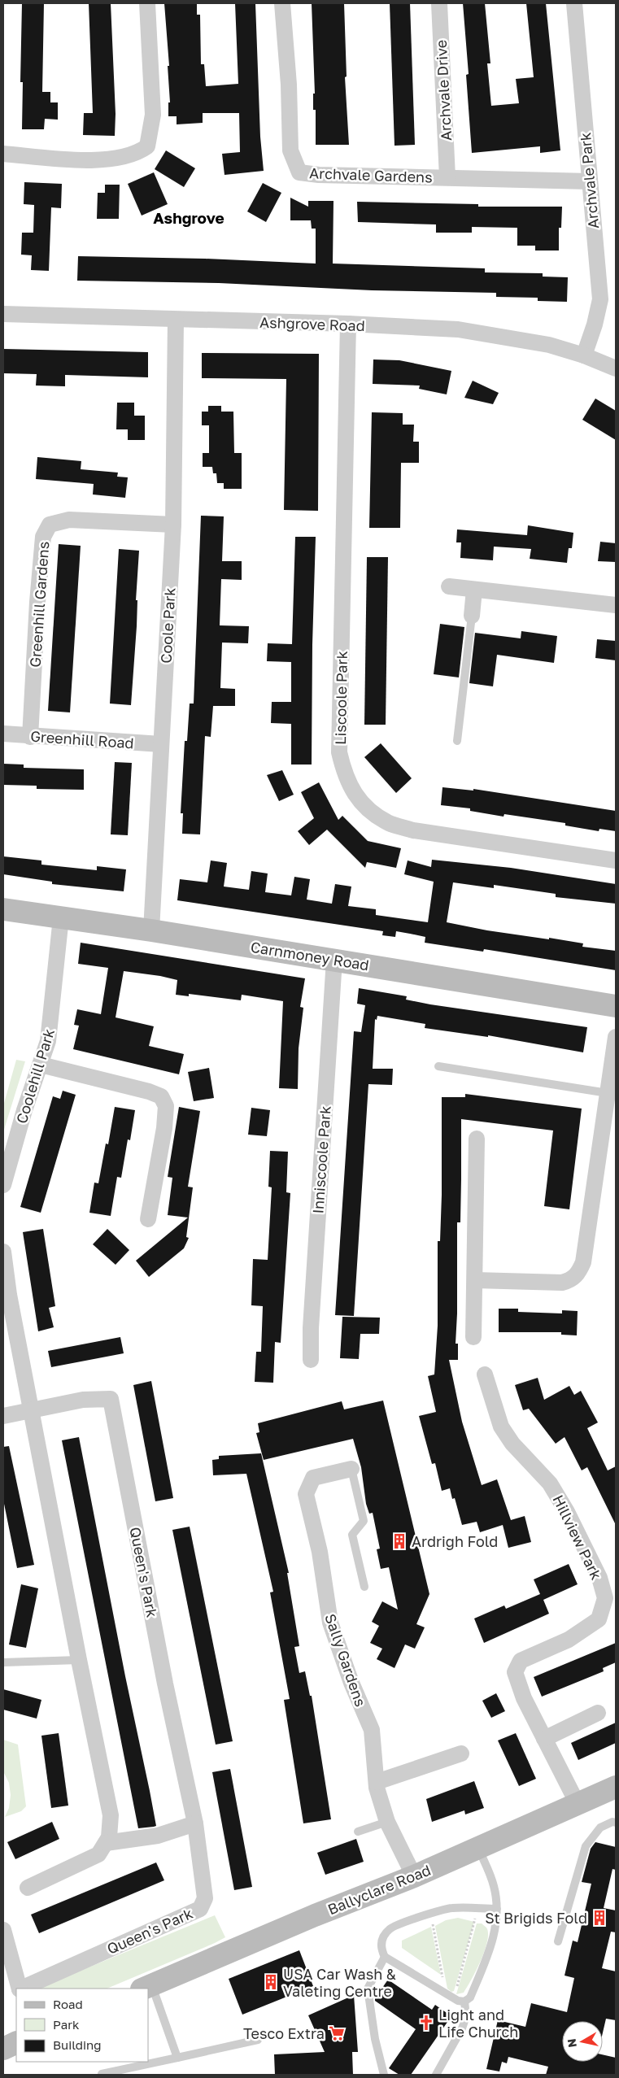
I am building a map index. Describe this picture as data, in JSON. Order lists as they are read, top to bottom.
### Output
{
  "streets": {
    "street": [
      "Archvale Drive",
      "Archvale Gardens",
      "Archvale Park",
      "Ashgrove Road",
      "Greenhill Gardens",
      "Coole Park",
      "Liscoole Park",
      "Greenhill Road",
      "Carnmoney Road",
      "Coolehill Park",
      "Inniscoole Park",
      "Hillview Park",
      "Queen's Park",
      "Sally Gardens",
      "Ballyclare Road"
    ]
  },
  "crossings": [
    ["Archvale Drive", "Archvale Gardens"],
    ["Archvale Gardens", "Archvale Park"],
    ["Archvale Park", "Ashgrove Road"],
    ["Ashgrove Road", "Coole Park"],
    ["Ashgrove Road", "Liscoole Park"],
    ["Greenhill Gardens", "Coole Park"],
    ["Greenhill Gardens", "Greenhill Road"],
    ["Coole Park", "Greenhill Road"],
    ["Coole Park", "Carnmoney Road"],
    ["Carnmoney Road", "Coolehill Park"],
    ["Carnmoney Road", "Inniscoole Park"],
    ["Hillview Park", "Ballyclare Road"],
    ["Sally Gardens", "Ballyclare Road"]
  ],
  "districts": ["Ashgrove"],
  "places": {
    "building": ["Ardrigh Fold", "St Brigids Fold", "USA Car Wash & Valeting Centre"],
    "church": ["Light and Life Church"],
    "supermarket": ["Tesco Extra"]
  },
  "legend": ["Road", "Park", "Building"],
  "north": "left"
}
